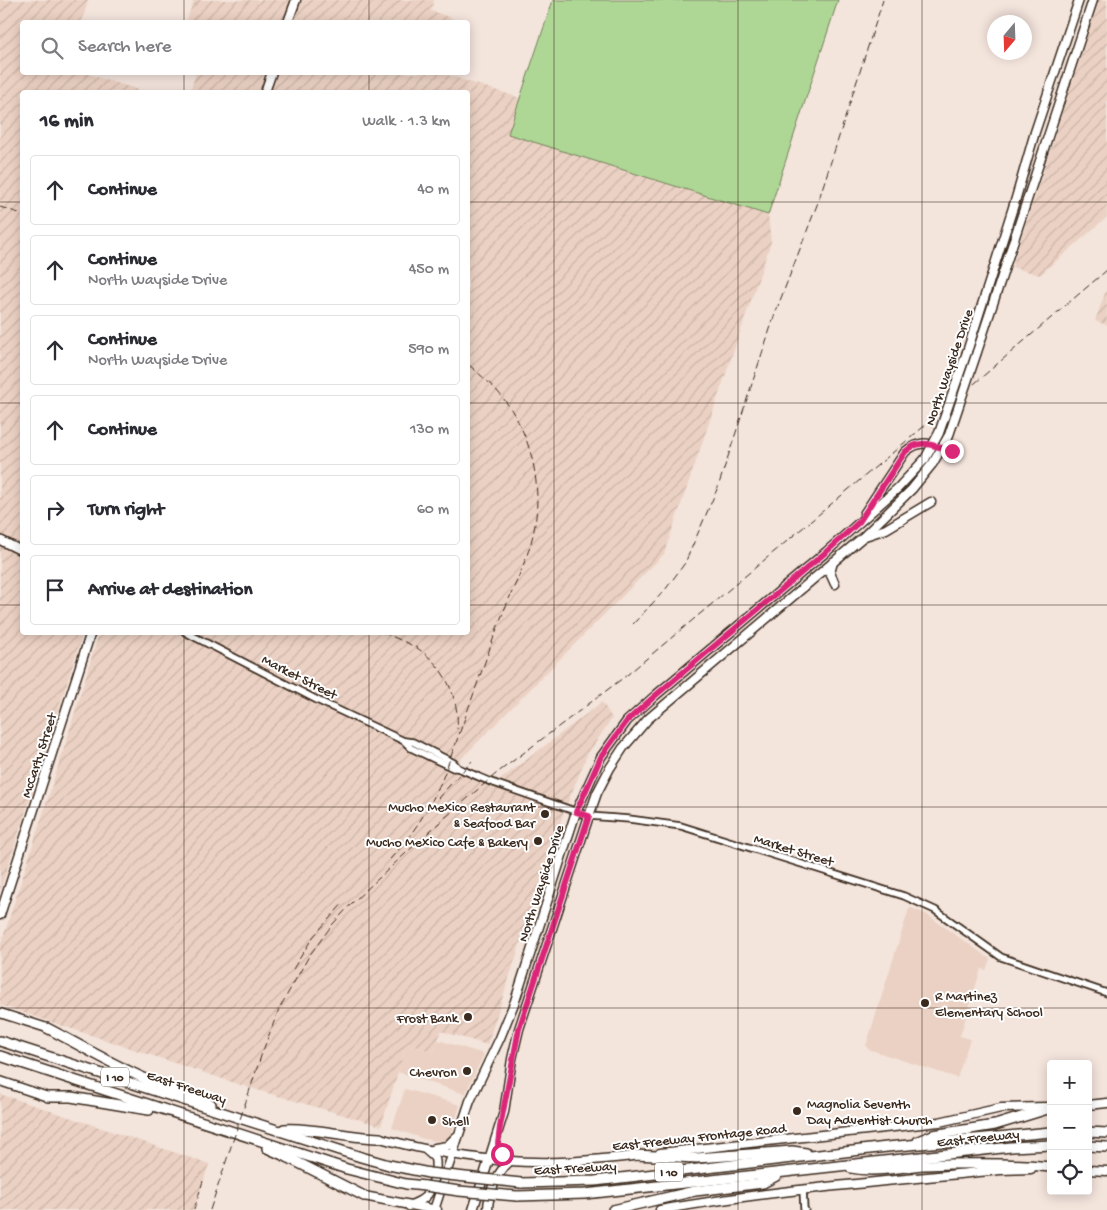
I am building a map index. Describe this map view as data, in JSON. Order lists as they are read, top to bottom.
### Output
{
  "streets": {
    "highway": ["I 10", "East Freeway"],
    "main road": ["North Wayside Drive", "McCarty Street", "East Freeway Frontage Road"],
    "street": ["Market Street"]
  },
  "crossings": [
    ["North Wayside Drive", "Market Street"],
    ["North Wayside Drive", "East Freeway Frontage Road"]
  ],
  "places": [
    "Mucho Mexico Restaurant & Seafood Bar",
    "Mucho Mexico Cafe & Bakery",
    "R Martinez Elementary School",
    "Frost Bank",
    "Chevron",
    "Magnolia Seventh Day Adventist Church",
    "Shell"
  ],
  "north": "bottom",
  "page": {
    "search": "Search here",
    "heading": ["16 min", "Walk · 1.3 km"],
    "list": [
      ["Continue", "40 m"],
      ["Continue", "North Wayside Drive", "450 m"],
      ["Continue", "North Wayside Drive", "590 m"],
      ["Continue", "130 m"],
      ["Turn right", "60 m"],
      "Arrive at destination"
    ],
    "map_buttons": ["+", "−"]
  }
}
